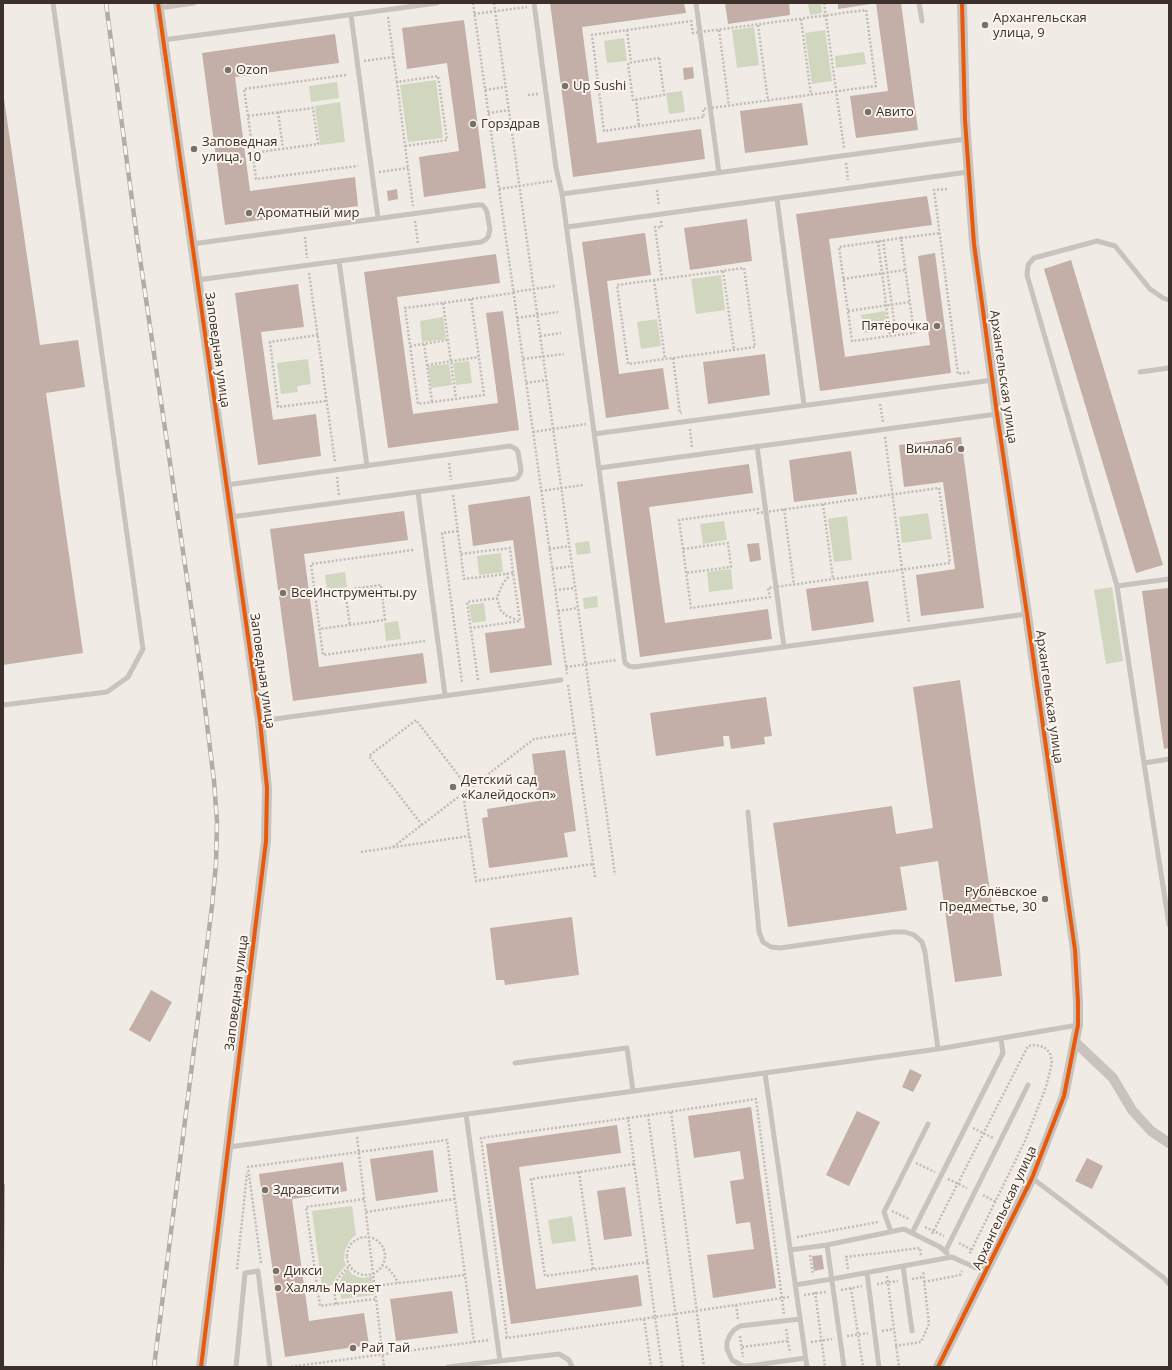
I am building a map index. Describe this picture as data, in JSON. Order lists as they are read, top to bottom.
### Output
{
  "streets": {
    "street": ["Заповедная улица", "Архангельская улица"]
  },
  "places": [
    "Архангельская улица, 9",
    "Ozon",
    "Up Sushi",
    "Авито",
    "Горздрав",
    "Заповедная улица, 10",
    "Ароматный мир",
    "Пятёрочка",
    "Винлаб",
    "ВсеИнструменты.ру",
    "Детский сад «Калейдоскоп»",
    "Рублёвское Предместье, 30",
    "Здравсити",
    "Дикси",
    "Халяль Маркет",
    "Рай Тай"
  ]
}
